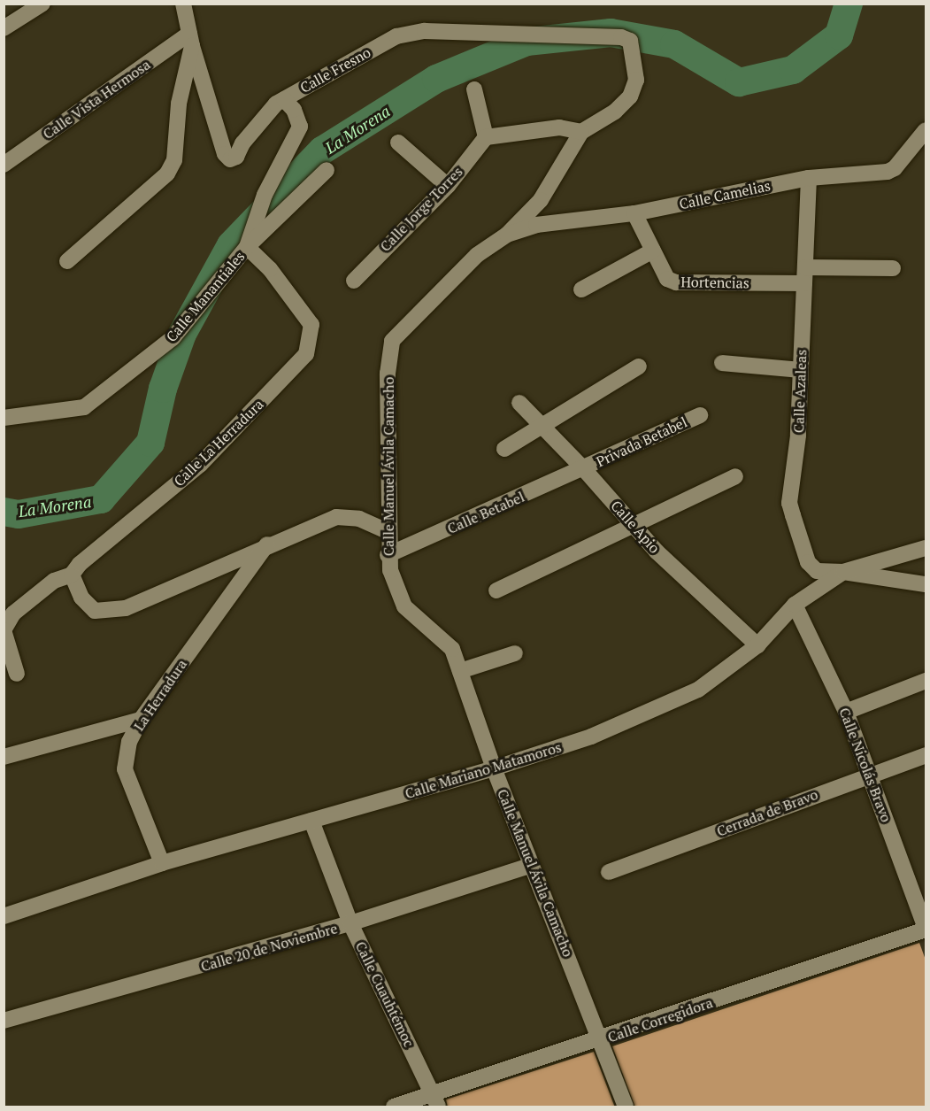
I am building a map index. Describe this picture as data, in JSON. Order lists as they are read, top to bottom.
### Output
{
  "streets": {
    "street": [
      "Calle Fresno",
      "Calle Vista Hermosa",
      "Calle Camelias",
      "Calle Jorge Torres",
      "Hortencias",
      "Calle Manantiales",
      "Calle Azaleas",
      "Privada Betabel",
      "Calle La Herradura",
      "Calle Manuel Ávila Camacho",
      "Calle Betabel",
      "Calle Apio",
      "La Herradura",
      "Calle Nicolás Bravo",
      "Calle Mariano Matamoros",
      "Cerrada de Bravo",
      "Calle 20 de Noviembre",
      "Calle Cuauhtémoc",
      "Calle Corregidora"
    ]
  },
  "crossings": [
    ["Calle Fresno", "Calle Vista Hermosa"],
    ["Calle Fresno", "Calle Manantiales"],
    ["Calle Camelias", "Hortencias"],
    ["Calle Camelias", "Calle Azaleas"],
    ["Calle Camelias", "Calle Manuel Ávila Camacho"],
    ["Hortencias", "Calle Azaleas"],
    ["Calle Manantiales", "Calle La Herradura"],
    ["Calle Azaleas", "Calle Mariano Matamoros"],
    ["Privada Betabel", "Calle Betabel"],
    ["Privada Betabel", "Calle Apio"],
    ["Calle Manuel Ávila Camacho", "Calle Betabel"],
    ["Calle Manuel Ávila Camacho", "Calle Mariano Matamoros"],
    ["Calle Manuel Ávila Camacho", "Calle 20 de Noviembre"],
    ["Calle Manuel Ávila Camacho", "Calle Corregidora"],
    ["Calle Betabel", "Calle Apio"],
    ["Calle Apio", "Calle Mariano Matamoros"],
    ["La Herradura", "Calle Mariano Matamoros"],
    ["Calle Nicolás Bravo", "Calle Mariano Matamoros"],
    ["Calle Nicolás Bravo", "Cerrada de Bravo"],
    ["Calle Nicolás Bravo", "Calle Corregidora"],
    ["Calle Mariano Matamoros", "Calle Cuauhtémoc"],
    ["Calle 20 de Noviembre", "Calle Cuauhtémoc"],
    ["Calle Cuauhtémoc", "Calle Corregidora"]
  ],
  "water": ["La Morena"]
}
